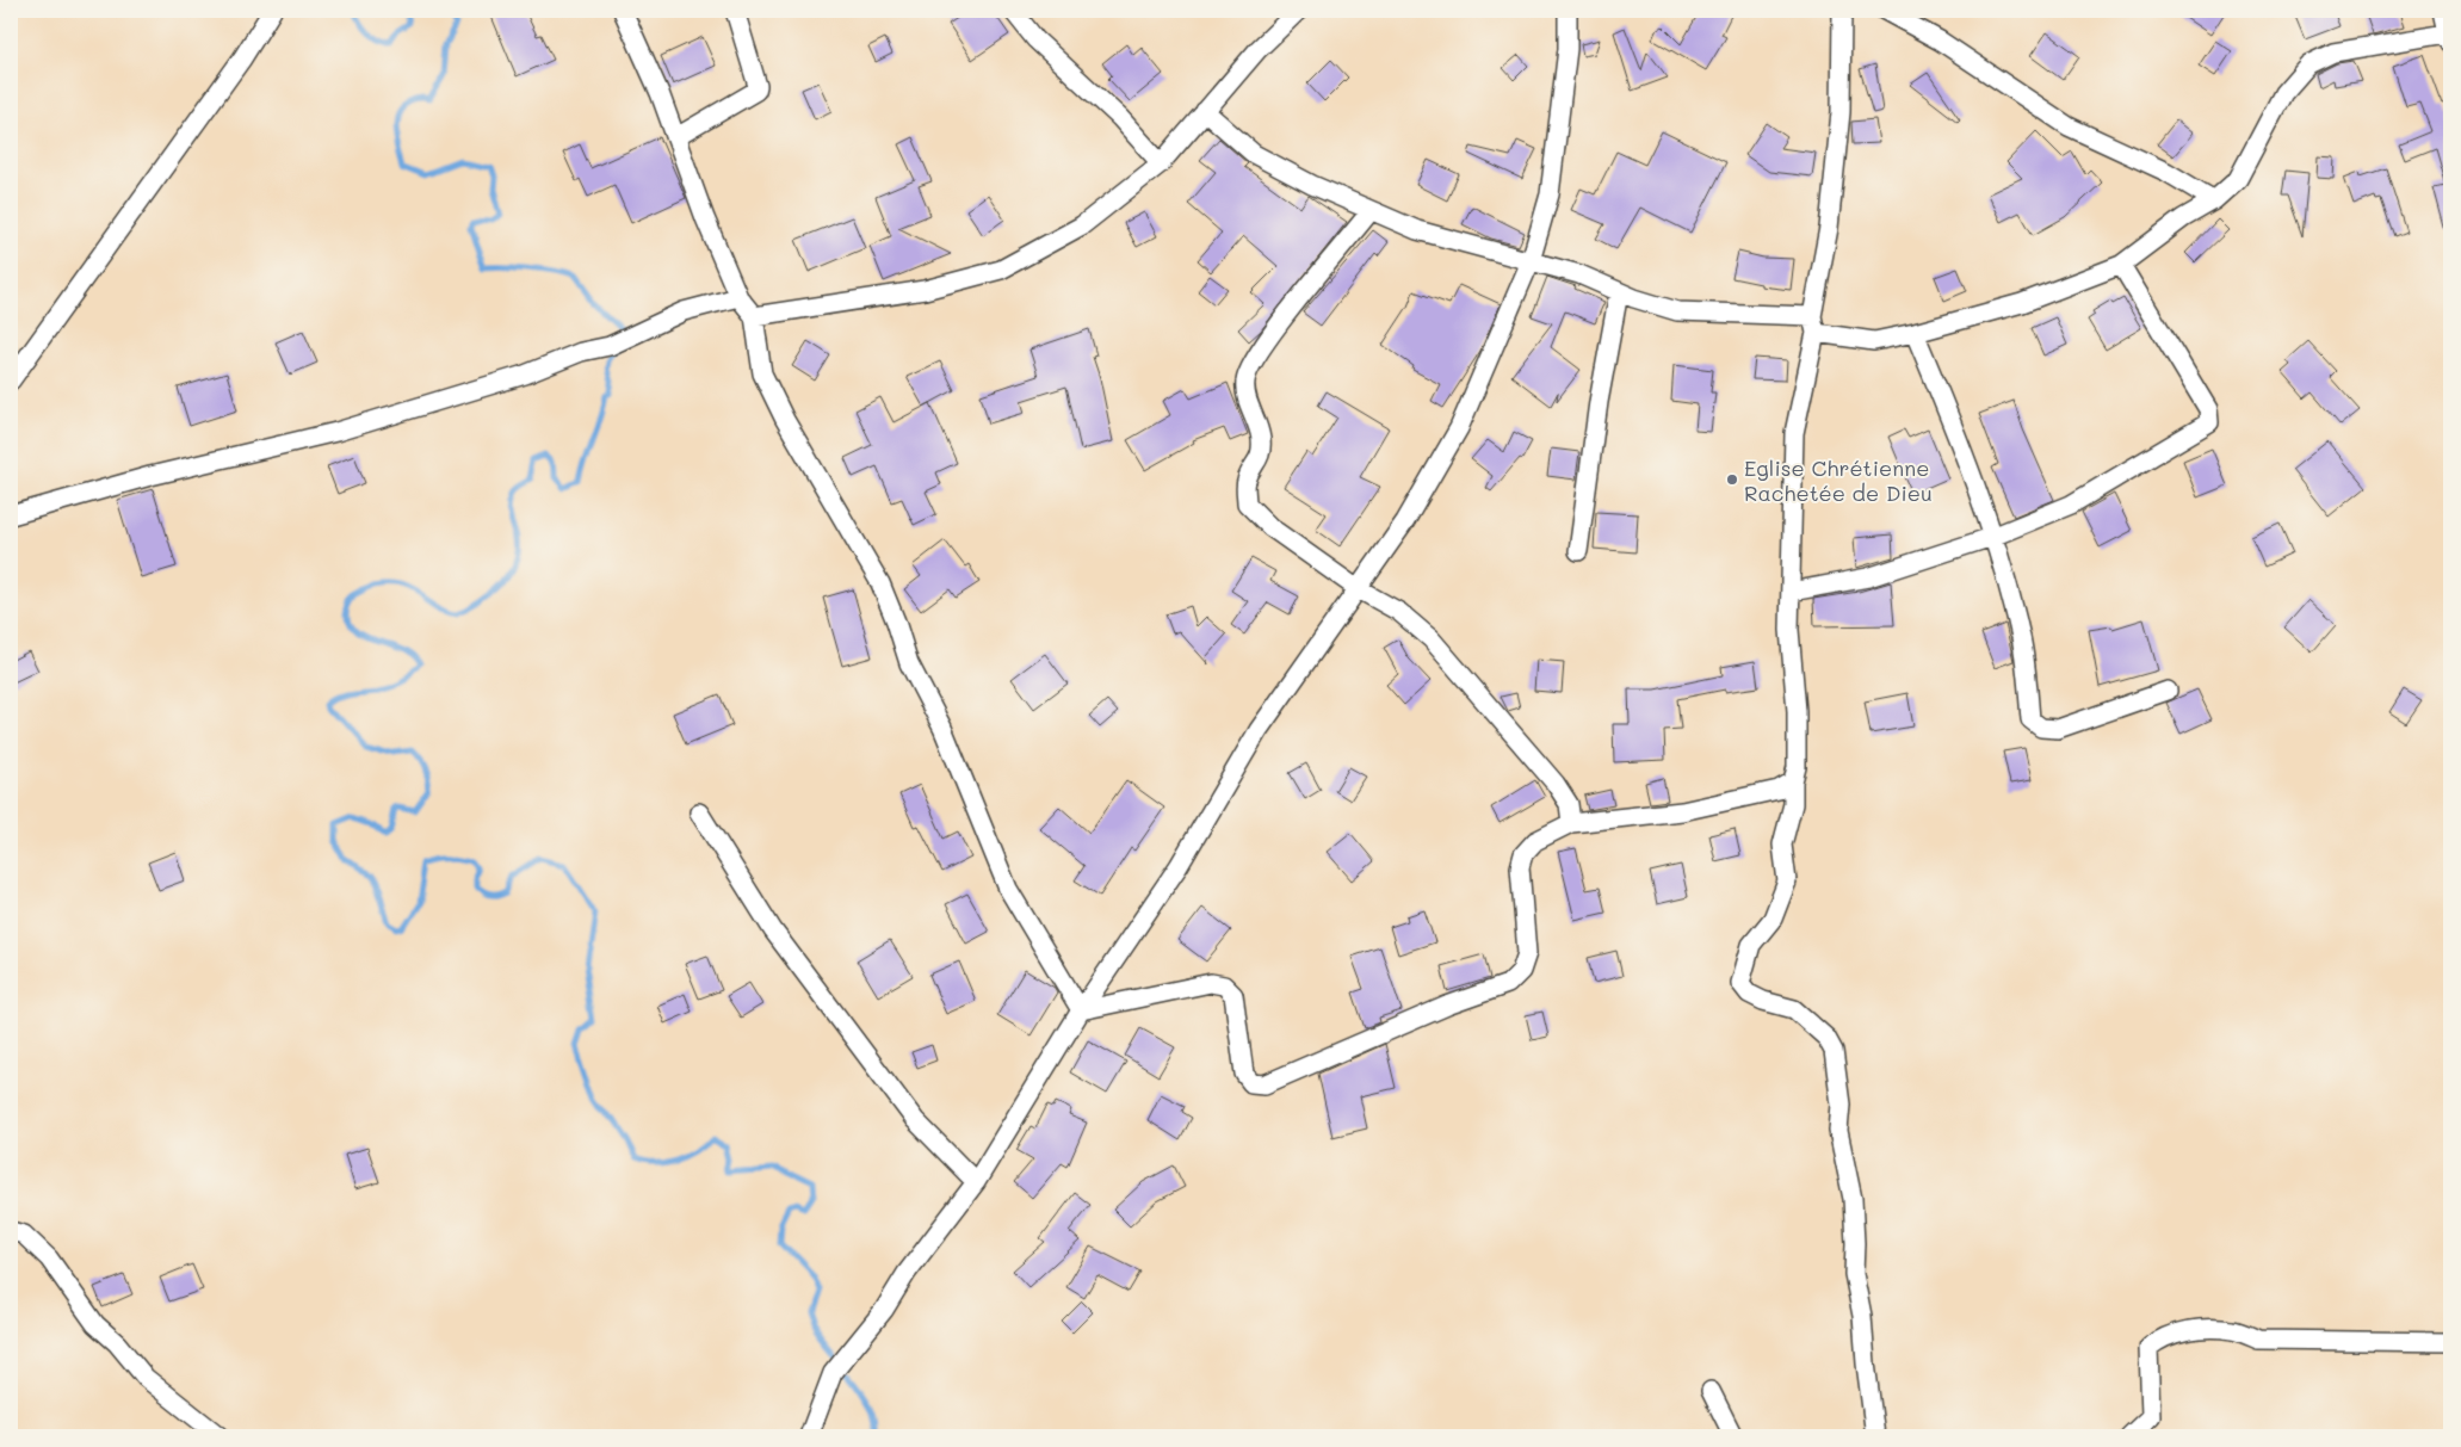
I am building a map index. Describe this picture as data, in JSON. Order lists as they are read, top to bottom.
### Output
{
  "places": ["Eglise Chrétienne Rachetée de Dieu"]
}
